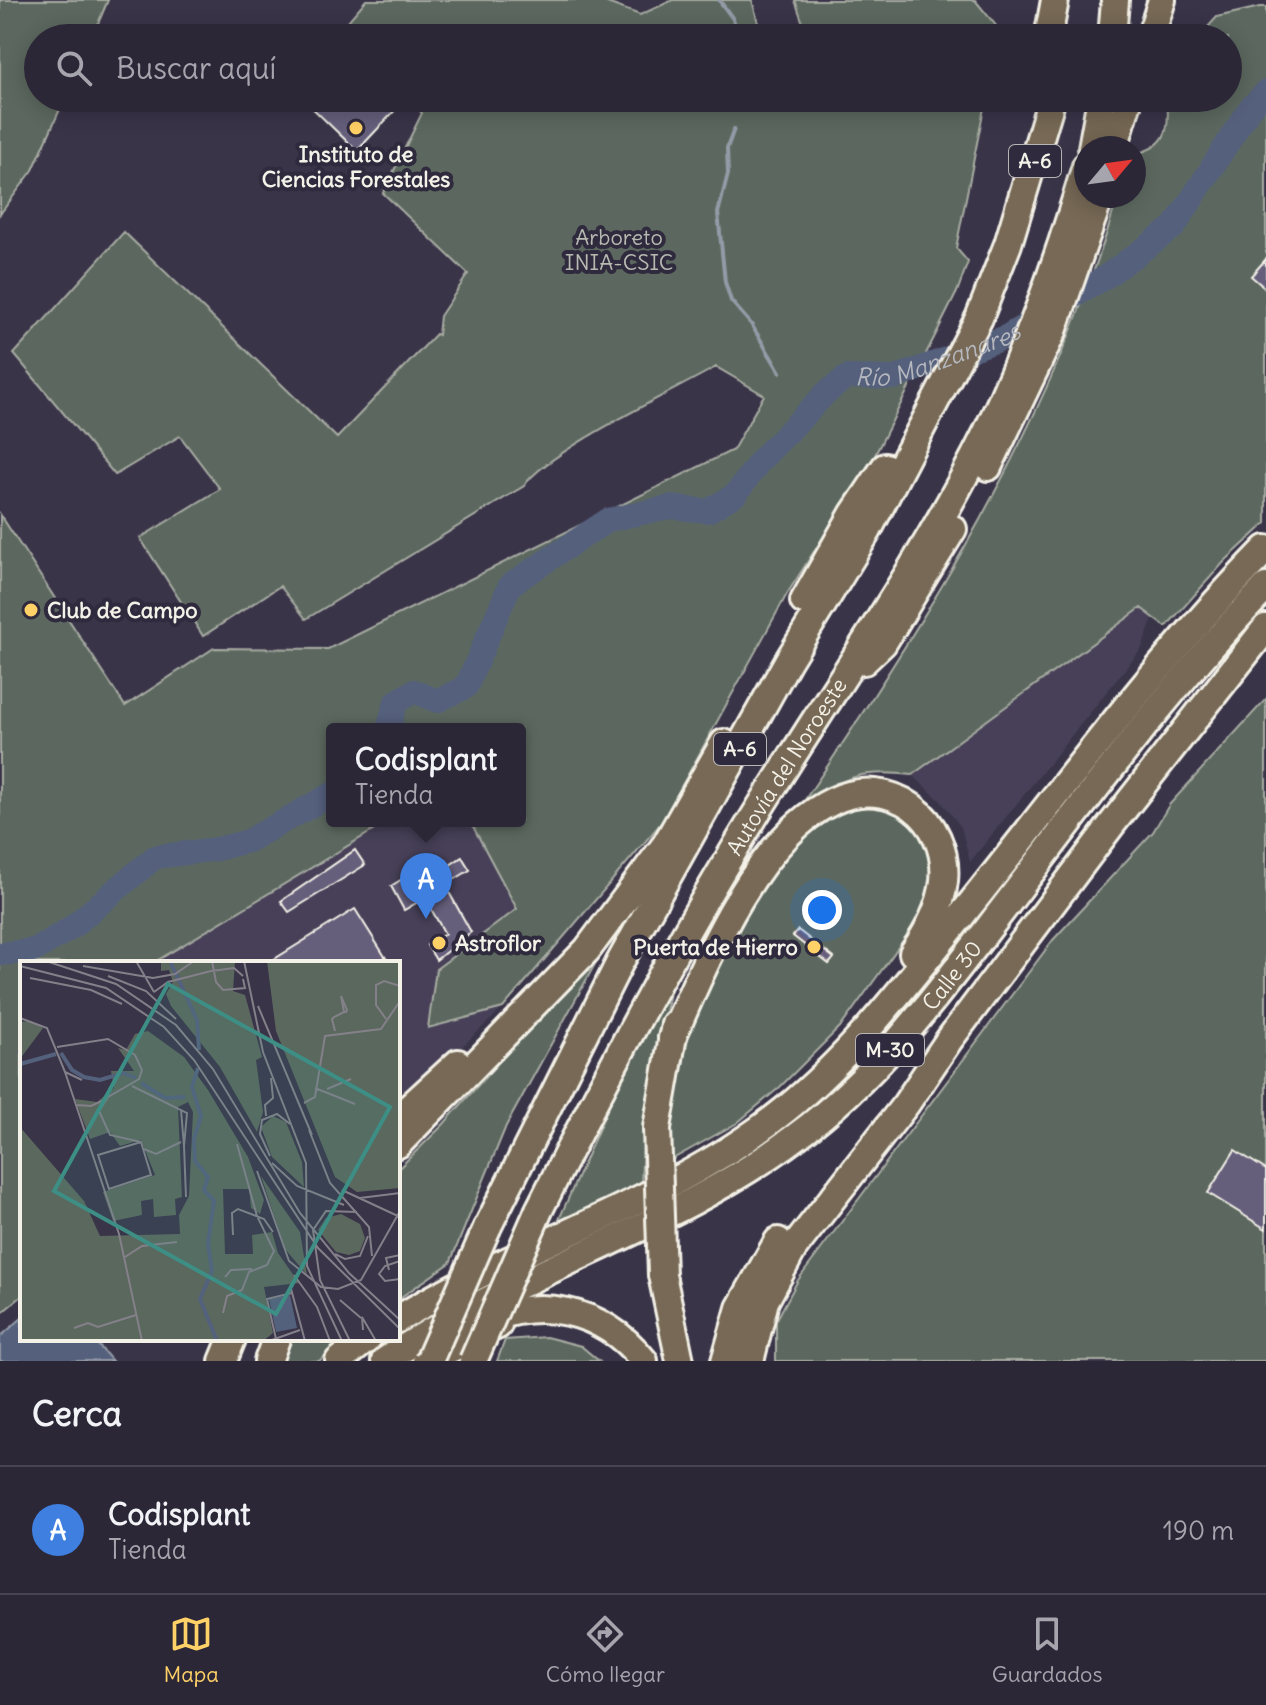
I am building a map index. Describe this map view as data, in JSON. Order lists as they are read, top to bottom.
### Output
{
  "streets": {
    "highway": [
      "A-6",
      "Autovía del Noroeste",
      "Calle 30",
      "M-30"
    ]
  },
  "crossings": [
    ["A-6", "Autovía del Noroeste"]
  ],
  "water": ["Río Manzanares"],
  "parks": ["Arboreto INIA-CSIC"],
  "places": [
    "Instituto de Ciencias Forestales",
    "Club de Campo",
    "Astroflor",
    "Puerta de Hierro"
  ],
  "north": "top right",
  "page": {
    "search": "Buscar aquí",
    "popup": ["Codisplant", "Tienda"],
    "pins": "A",
    "heading": "Cerca",
    "list": [
      {
        "mark": "A",
        "name": "Codisplant",
        "note": "Tienda",
        "value": "190 m"
      }
    ],
    "nav": ["Mapa", "Cómo llegar", "Guardados"]
  }
}
